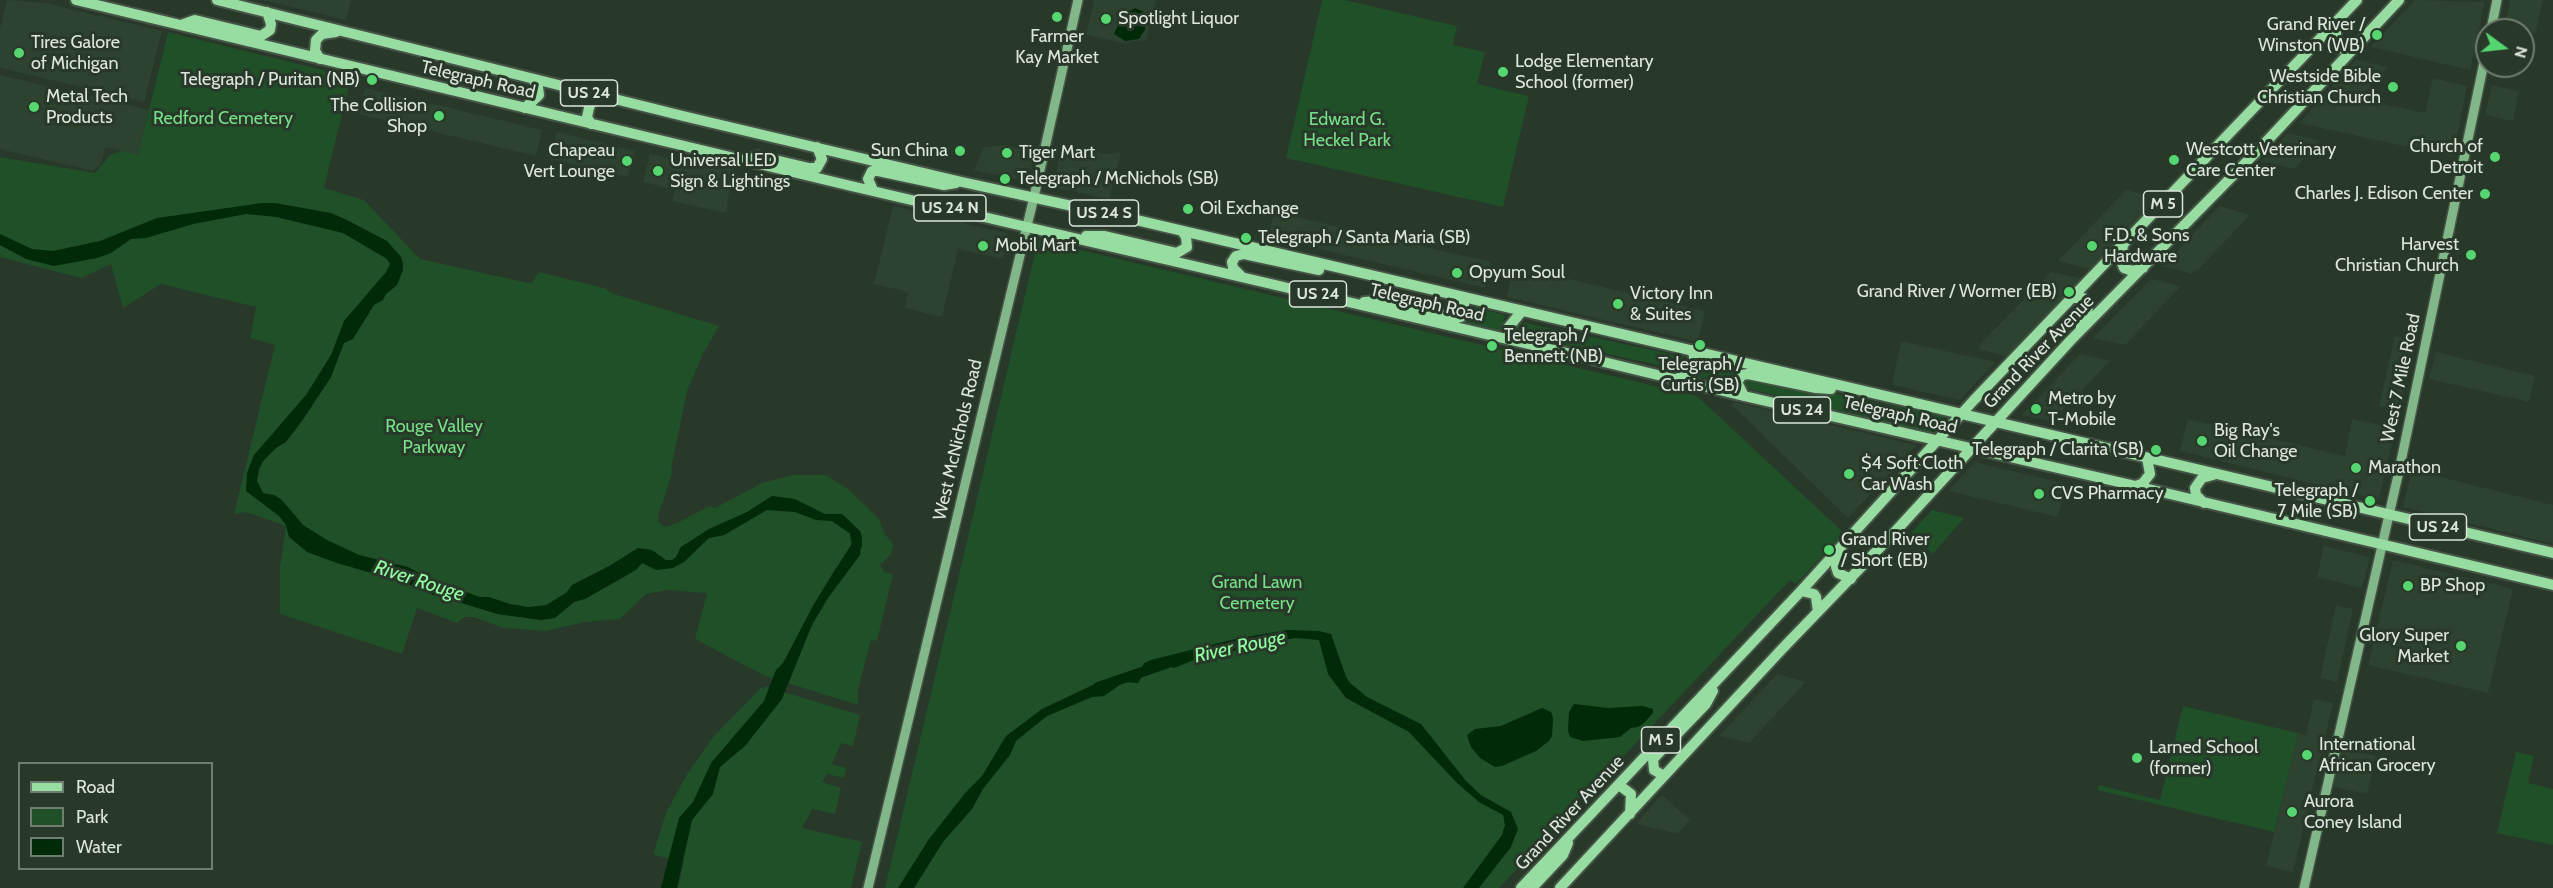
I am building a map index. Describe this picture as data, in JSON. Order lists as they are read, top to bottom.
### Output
{
  "streets": {
    "main road": [
      "Telegraph Road",
      "US 24",
      "M 5",
      "US 24 N",
      "US 24 S",
      "Grand River Avenue",
      "West 7 Mile Road",
      "West McNichols Road"
    ]
  },
  "crossings": [
    ["Telegraph Road", "Grand River Avenue"],
    ["Telegraph Road", "West 7 Mile Road"],
    ["Telegraph Road", "West McNichols Road"]
  ],
  "water": ["River Rouge"],
  "parks": [
    "Redford Cemetery",
    "Edward G. Heckel Park",
    "Rouge Valley Parkway",
    "Grand Lawn Cemetery"
  ],
  "places": [
    "Farmer Kay Market",
    "Spotlight Liquor",
    "Grand River / Winston (WB)",
    "Tires Galore of Michigan",
    "Lodge Elementary School (former)",
    "Telegraph / Puritan (NB)",
    "Westside Bible Christian Church",
    "Metal Tech Products",
    "The Collision Shop",
    "Sun China",
    "Tiger Mart",
    "Church of Detroit",
    "Westcott Veterinary Care Center",
    "Chapeau Vert Lounge",
    "Universal LED Sign & Lightings",
    "Telegraph / McNichols (SB)",
    "Charles J. Edison Center",
    "Oil Exchange",
    "Telegraph / Santa Maria (SB)",
    "Mobil Mart",
    "F.D. & Sons Hardware",
    "Harvest Christian Church",
    "Opyum Soul",
    "Grand River / Wormer (EB)",
    "Victory Inn & Suites",
    "Telegraph / Curtis (SB)",
    "Telegraph / Bennett (NB)",
    "Metro by T-Mobile",
    "Big Ray's Oil Change",
    "Telegraph / Clarita (SB)",
    "Marathon",
    "$4 Soft Cloth Car Wash",
    "CVS Pharmacy",
    "Telegraph / 7 Mile (SB)",
    "Grand River / Short (EB)",
    "BP Shop",
    "Glory Super Market",
    "International African Grocery",
    "Larned School (former)",
    "Aurora Coney Island"
  ],
  "legend": ["Road", "Park", "Water"],
  "north": "right"
}
